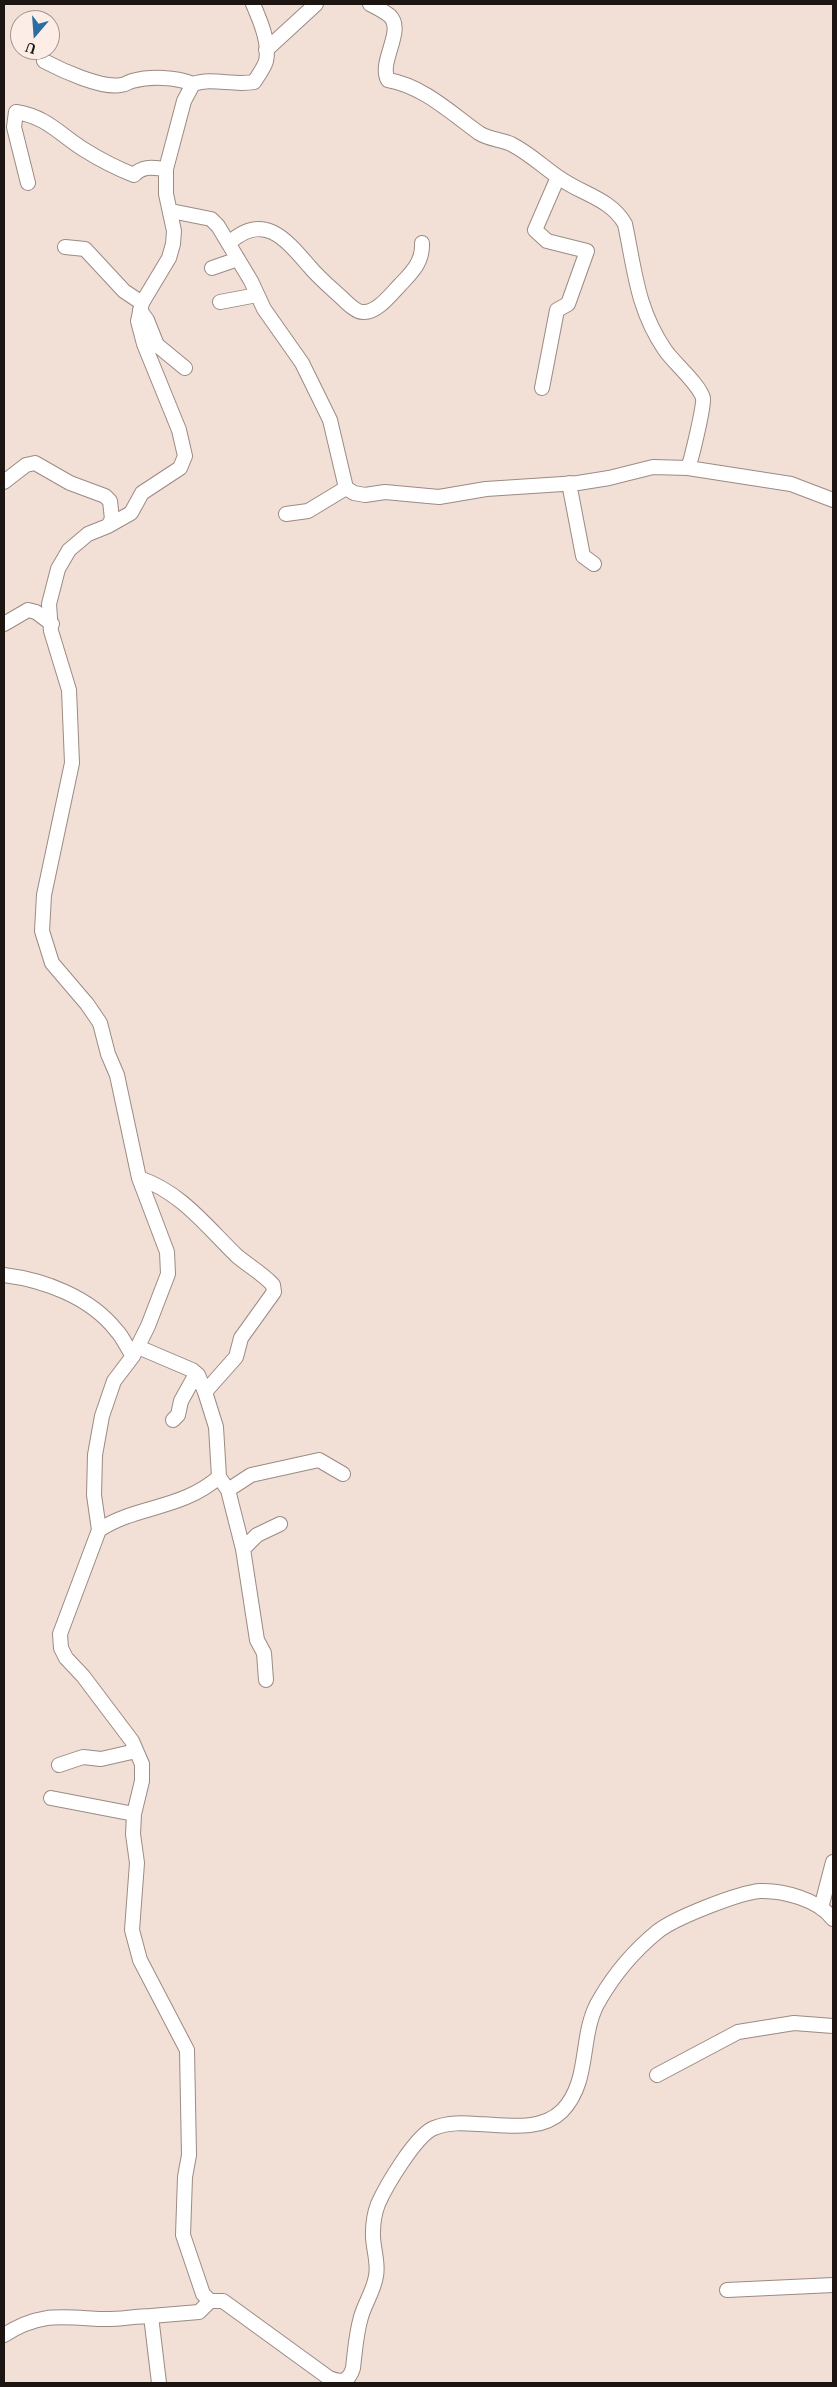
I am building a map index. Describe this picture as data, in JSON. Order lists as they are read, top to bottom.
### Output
{
  "north": "bottom"
}
